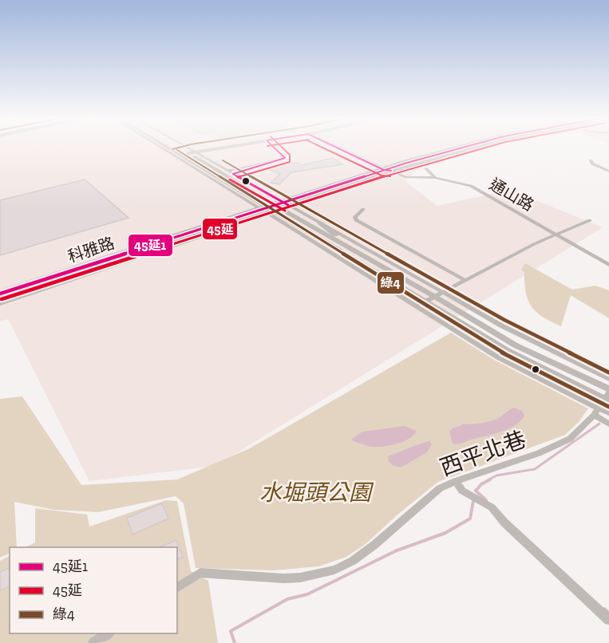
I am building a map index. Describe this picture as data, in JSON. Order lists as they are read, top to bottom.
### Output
{
  "streets": {
    "street": ["通山路", "科雅路", "西平北巷"]
  },
  "crossings": [
    ["通山路", "科雅路"]
  ],
  "parks": ["水堀頭公園"],
  "lines": ["transit line 45延1", "transit line 45延", "transit line 綠4"],
  "legend": ["45延1", "45延", "綠4"]
}
